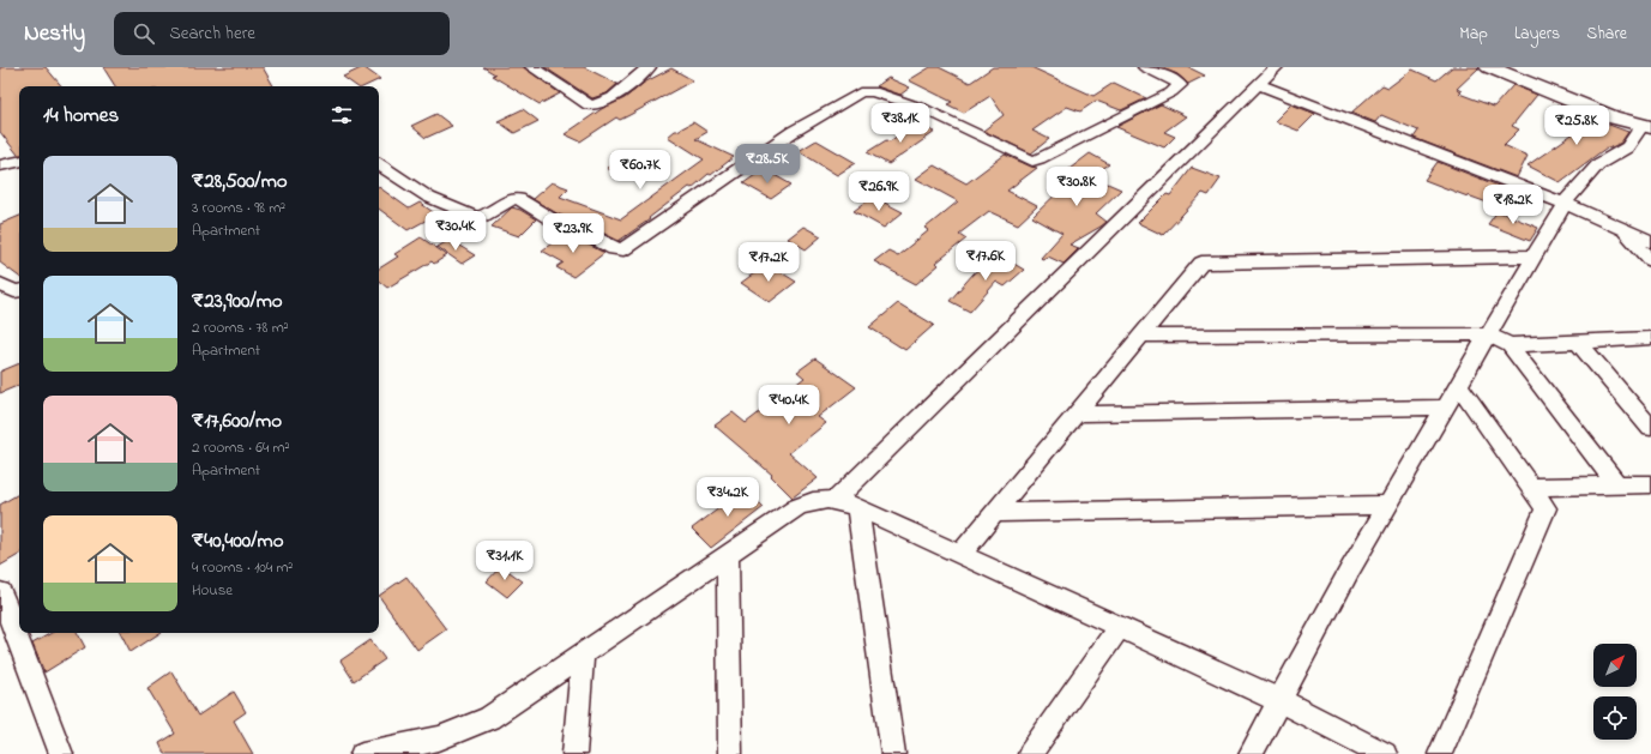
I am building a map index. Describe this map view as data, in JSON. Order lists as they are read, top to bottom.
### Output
{
  "north": "top right",
  "page": {
    "header": "Nestly",
    "search": "Search here",
    "nav": ["Map", "Layers", "Share"],
    "heading": "14 homes",
    "price": [
      "₹38.1K",
      "₹25.8K",
      "₹28.5K",
      "₹60.7K",
      "₹30.8K",
      "₹26.9K",
      "₹18.2K",
      "₹30.4K",
      "₹23.9K",
      "₹17.6K",
      "₹17.2K",
      "₹40.4K",
      "₹34.2K",
      "₹31.1K"
    ],
    "list": [
      {
        "name": "₹28,500/mo",
        "note": "3 rooms · 98 m² · Apartment"
      },
      {
        "name": "₹23,900/mo",
        "note": "2 rooms · 78 m² · Apartment"
      },
      {
        "name": "₹17,600/mo",
        "note": "2 rooms · 64 m² · Apartment"
      },
      {
        "name": "₹40,400/mo",
        "note": "4 rooms · 104 m² · House"
      }
    ]
  }
}
